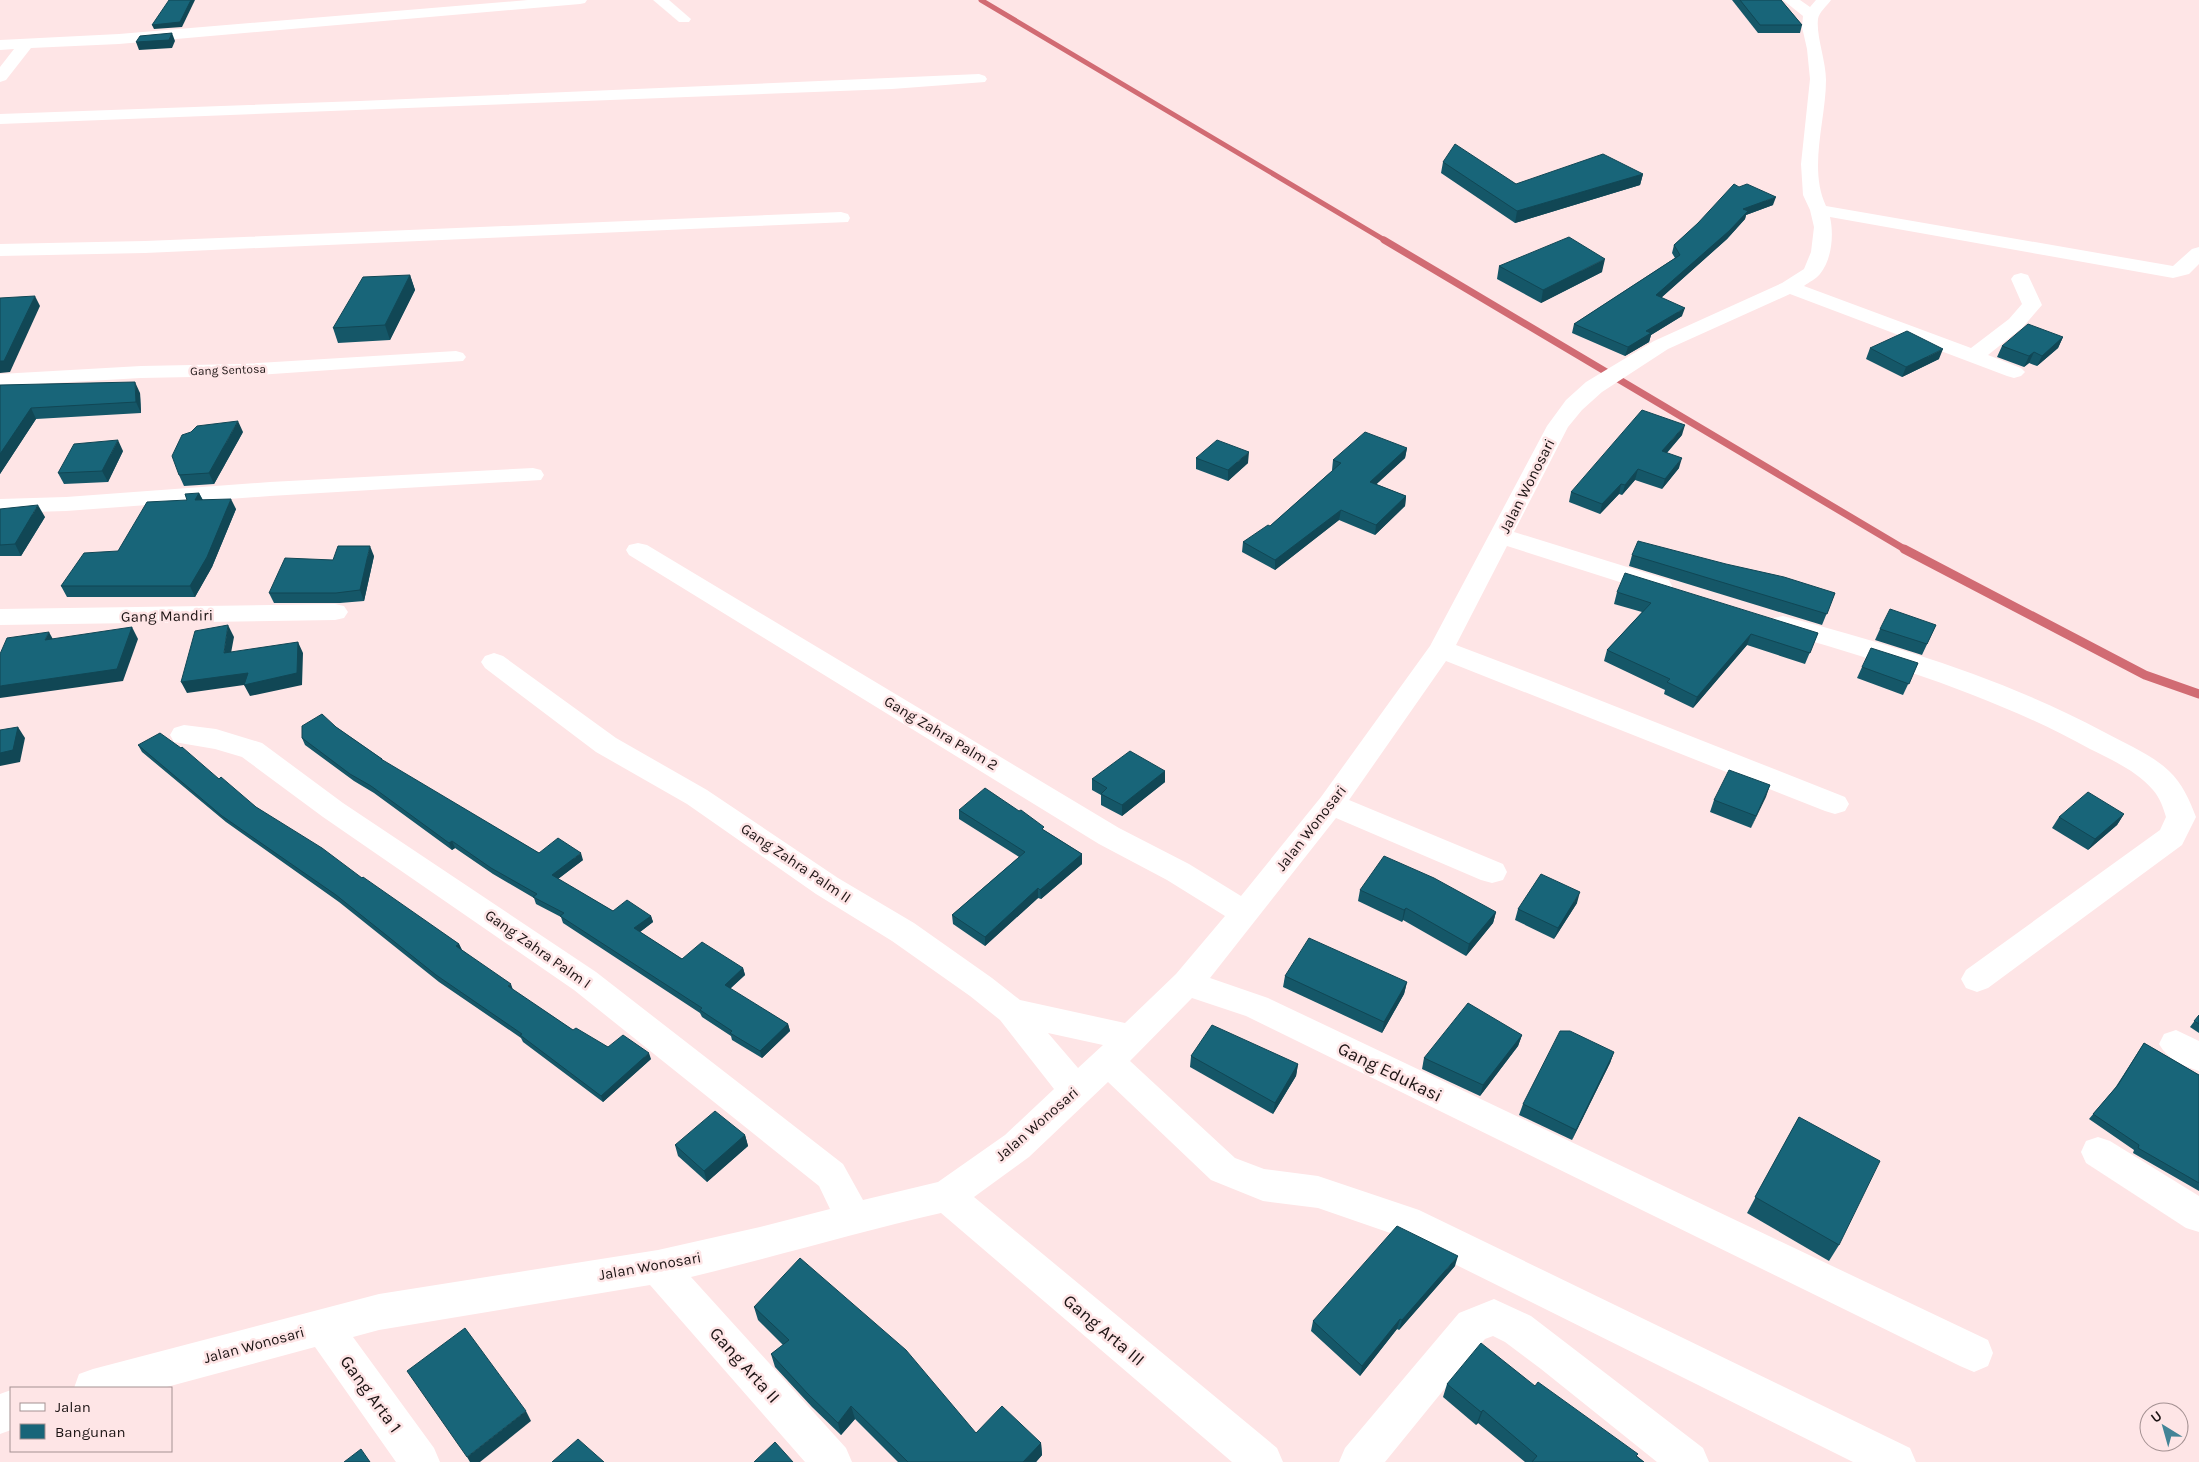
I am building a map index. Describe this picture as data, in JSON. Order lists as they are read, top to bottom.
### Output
{
  "streets": {
    "street": [
      "Gang Sentosa",
      "Jalan Wonosari",
      "Gang Mandiri",
      "Gang Zahra Palm 2",
      "Gang Zahra Palm II",
      "Gang Zahra Palm I",
      "Gang Edukasi",
      "Gang Arta III",
      "Gang Arta II",
      "Gang Arta 1"
    ]
  },
  "crossings": [
    ["Jalan Wonosari", "Gang Zahra Palm 2"],
    ["Jalan Wonosari", "Gang Zahra Palm II"],
    ["Jalan Wonosari", "Gang Zahra Palm I"],
    ["Jalan Wonosari", "Gang Edukasi"],
    ["Jalan Wonosari", "Gang Arta III"],
    ["Jalan Wonosari", "Gang Arta II"],
    ["Jalan Wonosari", "Gang Arta 1"]
  ],
  "legend": ["Jalan", "Bangunan"],
  "north": "top left"
}
